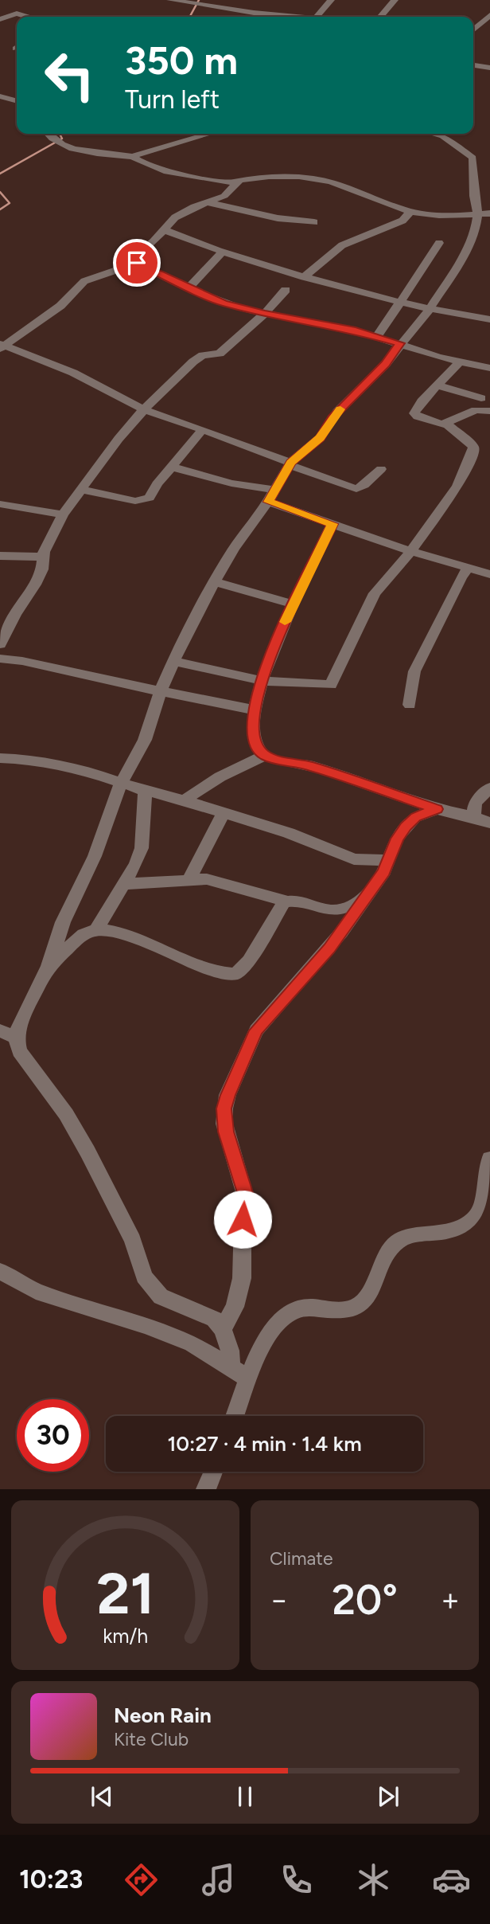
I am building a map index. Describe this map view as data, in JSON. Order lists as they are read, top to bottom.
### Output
{
  "page": {
    "turn": ["350 m", "Turn left"],
    "limit": "30",
    "trip": "10:27 · 4 min · 1.4 km",
    "tile": "Climate",
    "heat": ["−", "20°", "+"],
    "song": ["Neon Rain", "Kite Club"],
    "tabs": "10:23",
    "gauge": ["21", "km/h"]
  }
}
